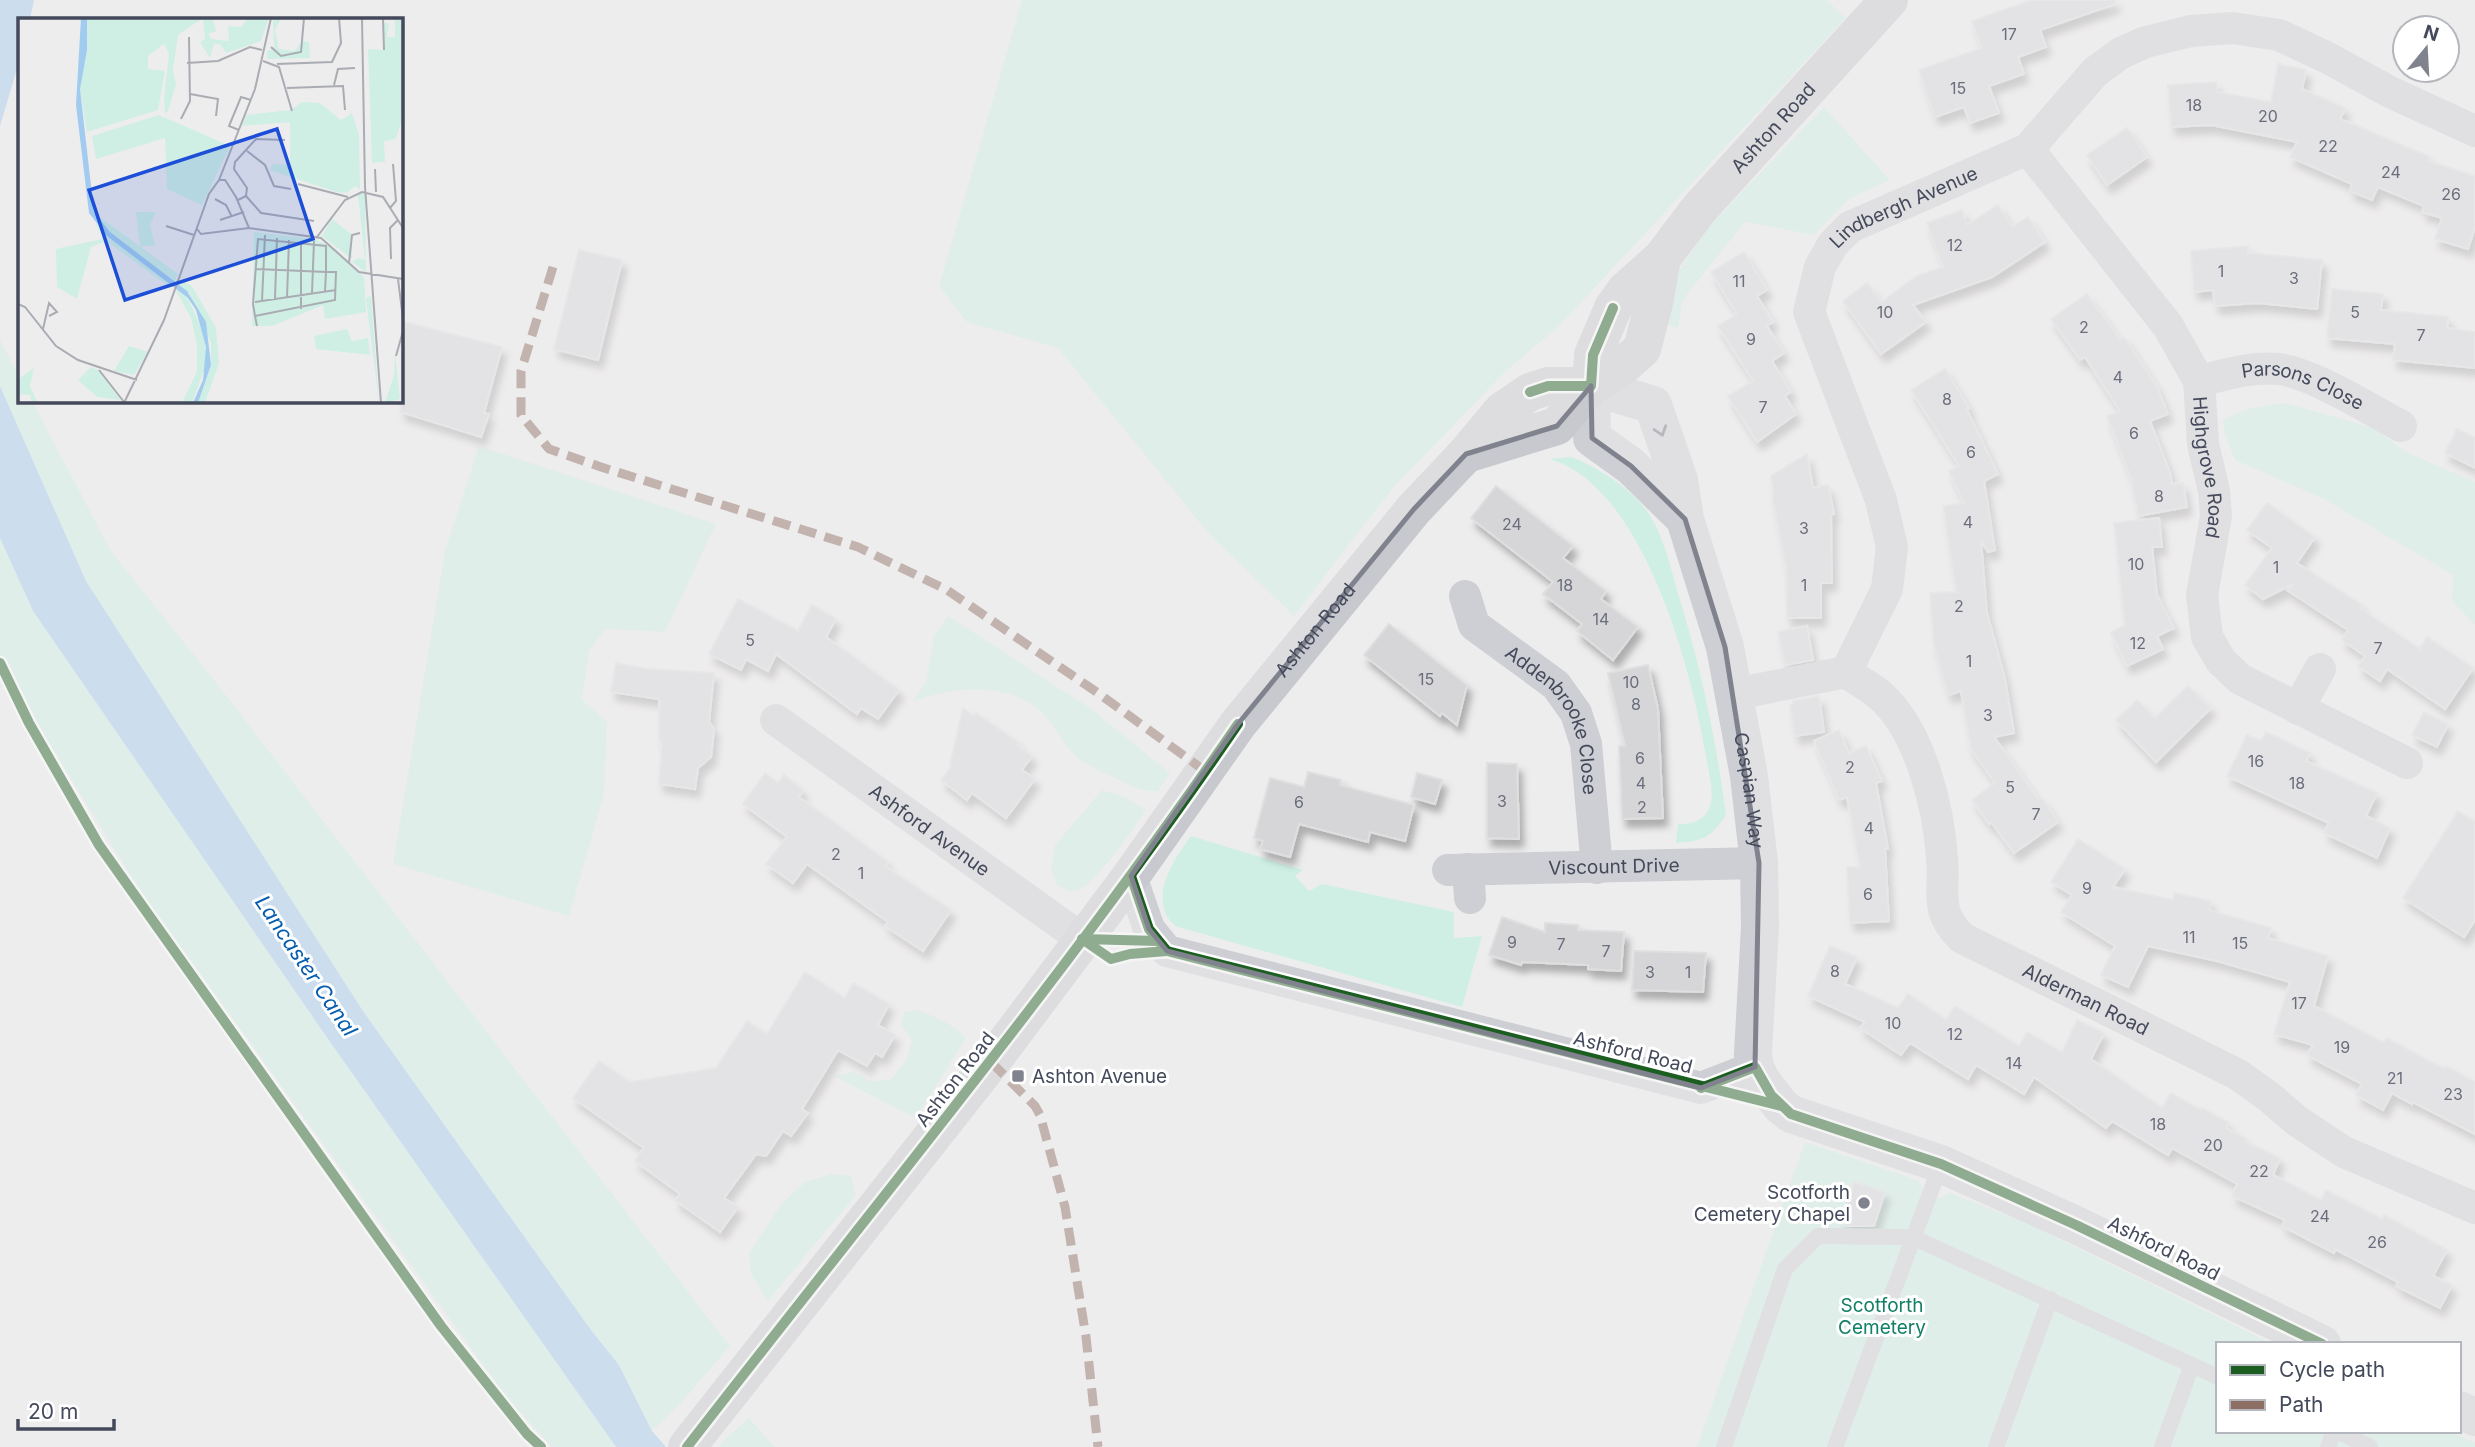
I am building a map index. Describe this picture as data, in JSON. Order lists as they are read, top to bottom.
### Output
{
  "streets": {
    "main road": ["Ashton Road"],
    "street": [
      "Lindbergh Avenue",
      "Parsons Close",
      "Highgrove Road",
      "Addenbrooke Close",
      "Caspian Way",
      "Ashford Avenue",
      "Viscount Drive",
      "Alderman Road",
      "Ashford Road"
    ]
  },
  "crossings": [
    ["Ashton Road", "Caspian Way"],
    ["Ashton Road", "Ashford Avenue"],
    ["Ashton Road", "Ashford Road"],
    ["Lindbergh Avenue", "Highgrove Road"],
    ["Lindbergh Avenue", "Alderman Road"],
    ["Parsons Close", "Highgrove Road"],
    ["Addenbrooke Close", "Viscount Drive"],
    ["Caspian Way", "Viscount Drive"],
    ["Caspian Way", "Ashford Road"]
  ],
  "water": ["Lancaster Canal"],
  "parks": ["Scotforth Cemetery"],
  "places": {
    "transit": ["Ashton Avenue"],
    "other": ["Scotforth Cemetery Chapel"]
  },
  "house_numbers": [
    "17",
    "15",
    "18",
    "20",
    "22",
    "24",
    "26",
    "12",
    "1",
    "3",
    "11",
    "10",
    "5",
    "2",
    "7",
    "9",
    "4",
    "8",
    "7",
    "6",
    "6",
    "8",
    "4",
    "24",
    "3",
    "10",
    "1",
    "18",
    "1",
    "2",
    "14",
    "5",
    "12",
    "7",
    "1",
    "15",
    "10",
    "8",
    "3",
    "6",
    "16",
    "2",
    "4",
    "18",
    "5",
    "3",
    "6",
    "2",
    "7",
    "4",
    "2",
    "1",
    "9",
    "6",
    "11",
    "9",
    "15",
    "7",
    "7",
    "8",
    "3",
    "1",
    "17",
    "10",
    "12",
    "19",
    "14",
    "21",
    "23",
    "18",
    "20",
    "22",
    "24",
    "26"
  ],
  "legend": ["Cycle path", "Path"],
  "scale_bar": "20 m",
  "north": "top"
}
